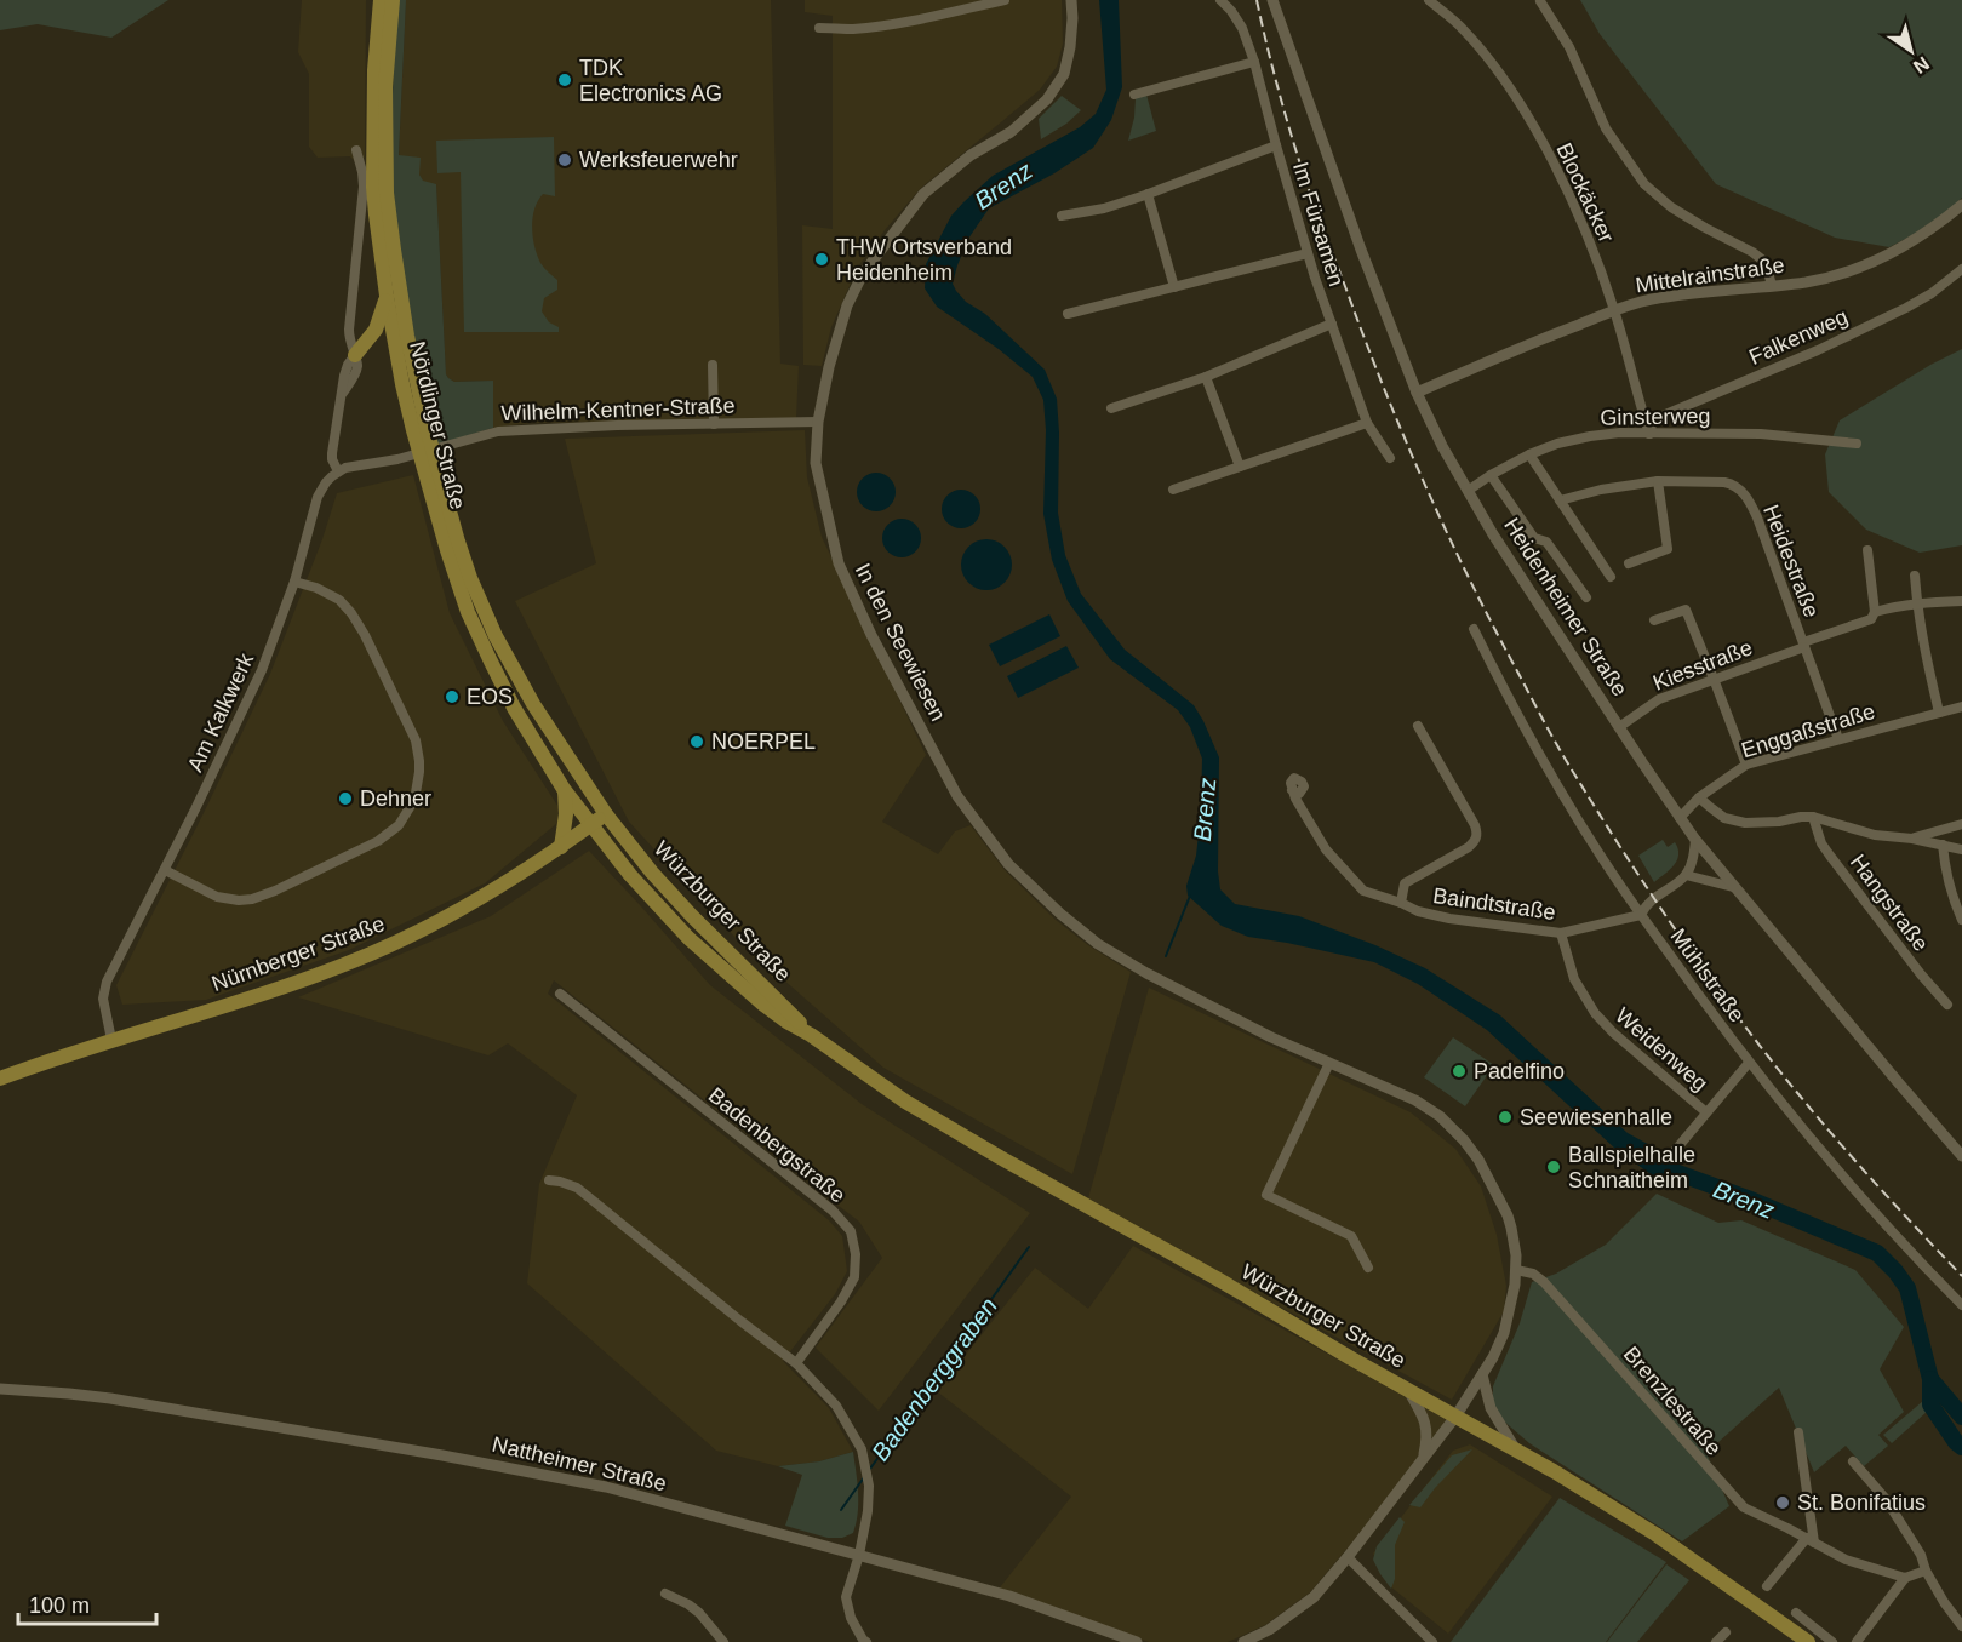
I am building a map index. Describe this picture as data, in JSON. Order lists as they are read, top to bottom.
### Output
{
  "streets": {
    "main road": ["Nördlinger Straße", "Würzburger Straße", "Nürnberger Straße"],
    "street": [
      "Blockäcker",
      "Im Fürsamen",
      "Mittelrainstraße",
      "Falkenweg",
      "Wilhelm-Kentner-Straße",
      "Ginsterweg",
      "Heidestraße",
      "Heidenheimer Straße",
      "In den Seewiesen",
      "Kiesstraße",
      "Am Kalkwerk",
      "Enggaßstraße",
      "Hangstraße",
      "Baindtstraße",
      "Mühlstraße",
      "Weidenweg",
      "Badenbergstraße",
      "Brenzlestraße",
      "Nattheimer Straße"
    ]
  },
  "crossings": [
    ["Blockäcker", "Mittelrainstraße"],
    ["Blockäcker", "Falkenweg"],
    ["Blockäcker", "Ginsterweg"],
    ["Mittelrainstraße", "Heidenheimer Straße"],
    ["Falkenweg", "Ginsterweg"],
    ["Wilhelm-Kentner-Straße", "In den Seewiesen"],
    ["Wilhelm-Kentner-Straße", "Am Kalkwerk"],
    ["Ginsterweg", "Heidenheimer Straße"],
    ["Nördlinger Straße", "Würzburger Straße"],
    ["Nördlinger Straße", "Nürnberger Straße"],
    ["Heidestraße", "Kiesstraße"],
    ["Heidestraße", "Enggaßstraße"],
    ["Heidenheimer Straße", "Kiesstraße"],
    ["Heidenheimer Straße", "Enggaßstraße"],
    ["In den Seewiesen", "Würzburger Straße"],
    ["In den Seewiesen", "Brenzlestraße"],
    ["Am Kalkwerk", "Nürnberger Straße"],
    ["Baindtstraße", "Mühlstraße"],
    ["Baindtstraße", "Weidenweg"],
    ["Würzburger Straße", "Nürnberger Straße"]
  ],
  "water": ["Brenz", "Badenberggraben"],
  "places": [
    "TDK Electronics AG",
    "Werksfeuerwehr",
    "THW Ortsverband Heidenheim",
    "EOS",
    "NOERPEL",
    "Dehner",
    "Padelfino",
    "Seewiesenhalle",
    "Ballspielhalle Schnaitheim",
    "St. Bonifatius"
  ],
  "scale_bar": "100 m",
  "north": "bottom right"
}
